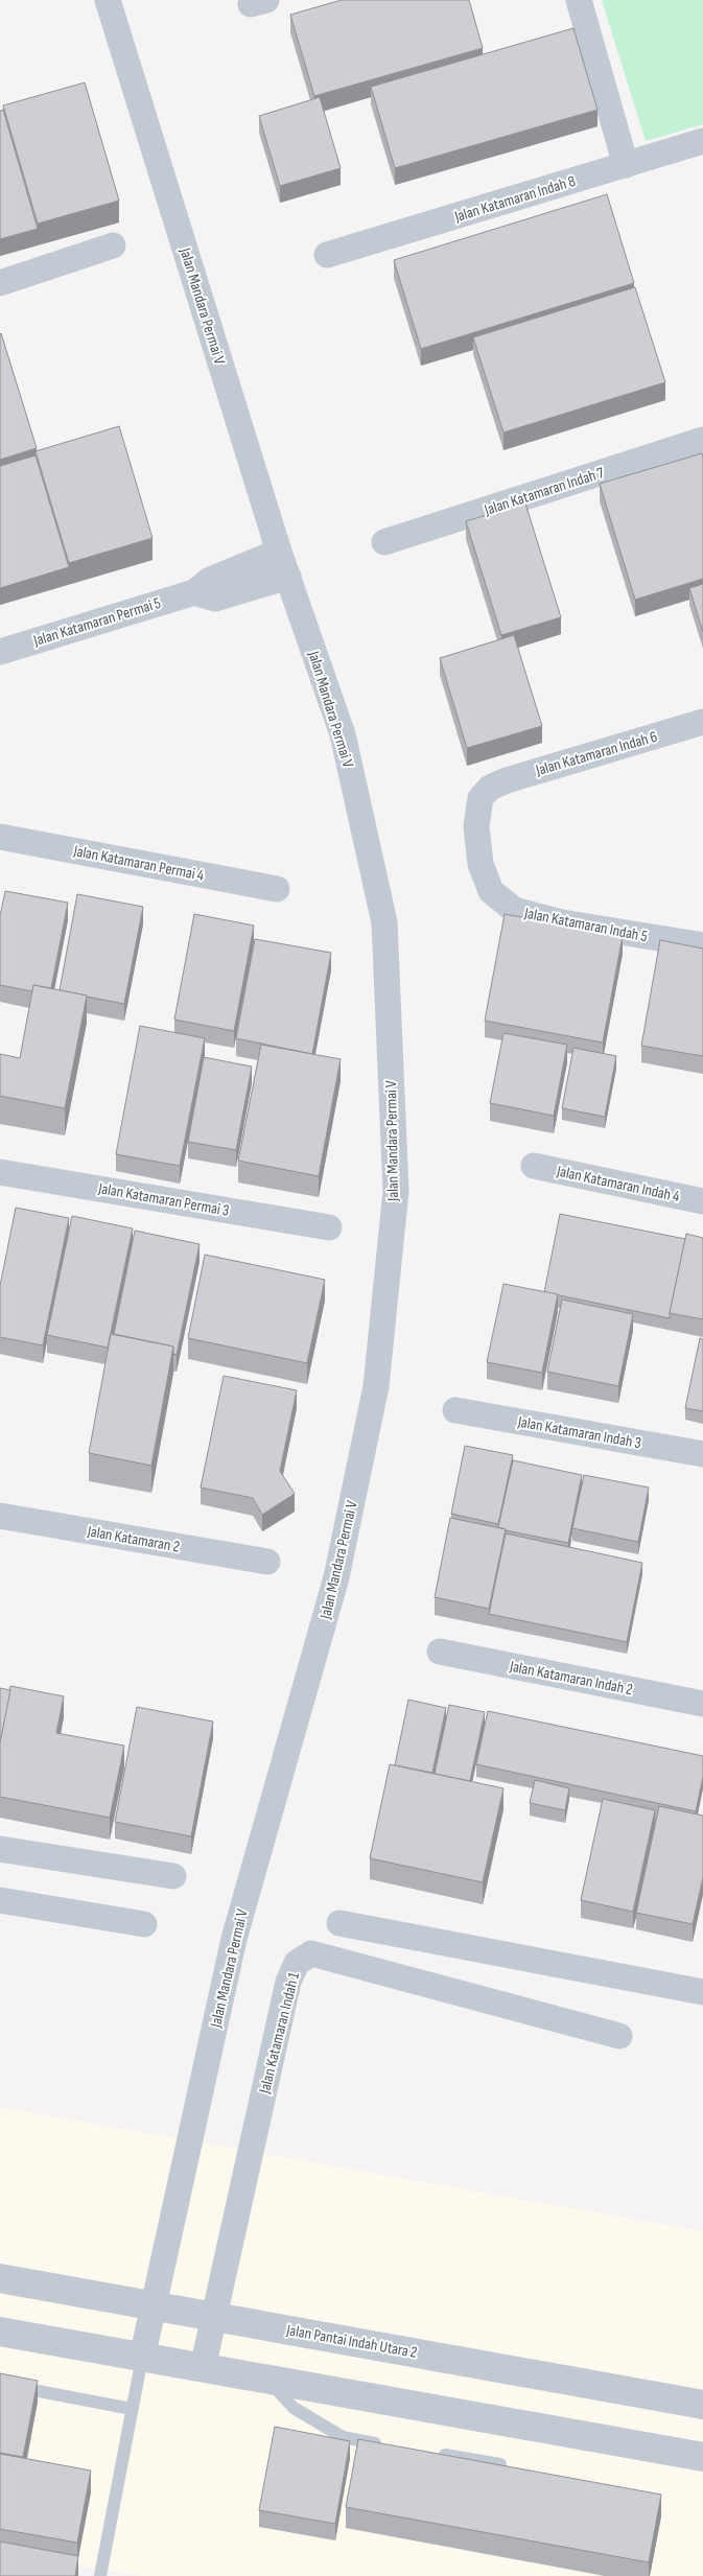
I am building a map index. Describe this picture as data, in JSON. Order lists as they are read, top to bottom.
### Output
{
  "streets": {
    "street": [
      "Jalan Katamaran Indah 8",
      "Jalan Mandara Permai V",
      "Jalan Katamaran Indah 7",
      "Jalan Katamaran Permai 5",
      "Jalan Katamaran Indah 6",
      "Jalan Katamaran Permai 4",
      "Jalan Katamaran Indah 5",
      "Jalan Katamaran Indah 4",
      "Jalan Katamaran Permai 3",
      "Jalan Katamaran Indah 3",
      "Jalan Katamaran 2",
      "Jalan Katamaran Indah 2",
      "Jalan Katamaran Indah 1",
      "Jalan Pantai Indah Utara 2"
    ]
  },
  "crossings": [
    ["Jalan Mandara Permai V", "Jalan Katamaran Permai 5"],
    ["Jalan Mandara Permai V", "Jalan Pantai Indah Utara 2"],
    ["Jalan Katamaran Indah 6", "Jalan Katamaran Indah 5"],
    ["Jalan Katamaran Indah 1", "Jalan Pantai Indah Utara 2"]
  ]
}
